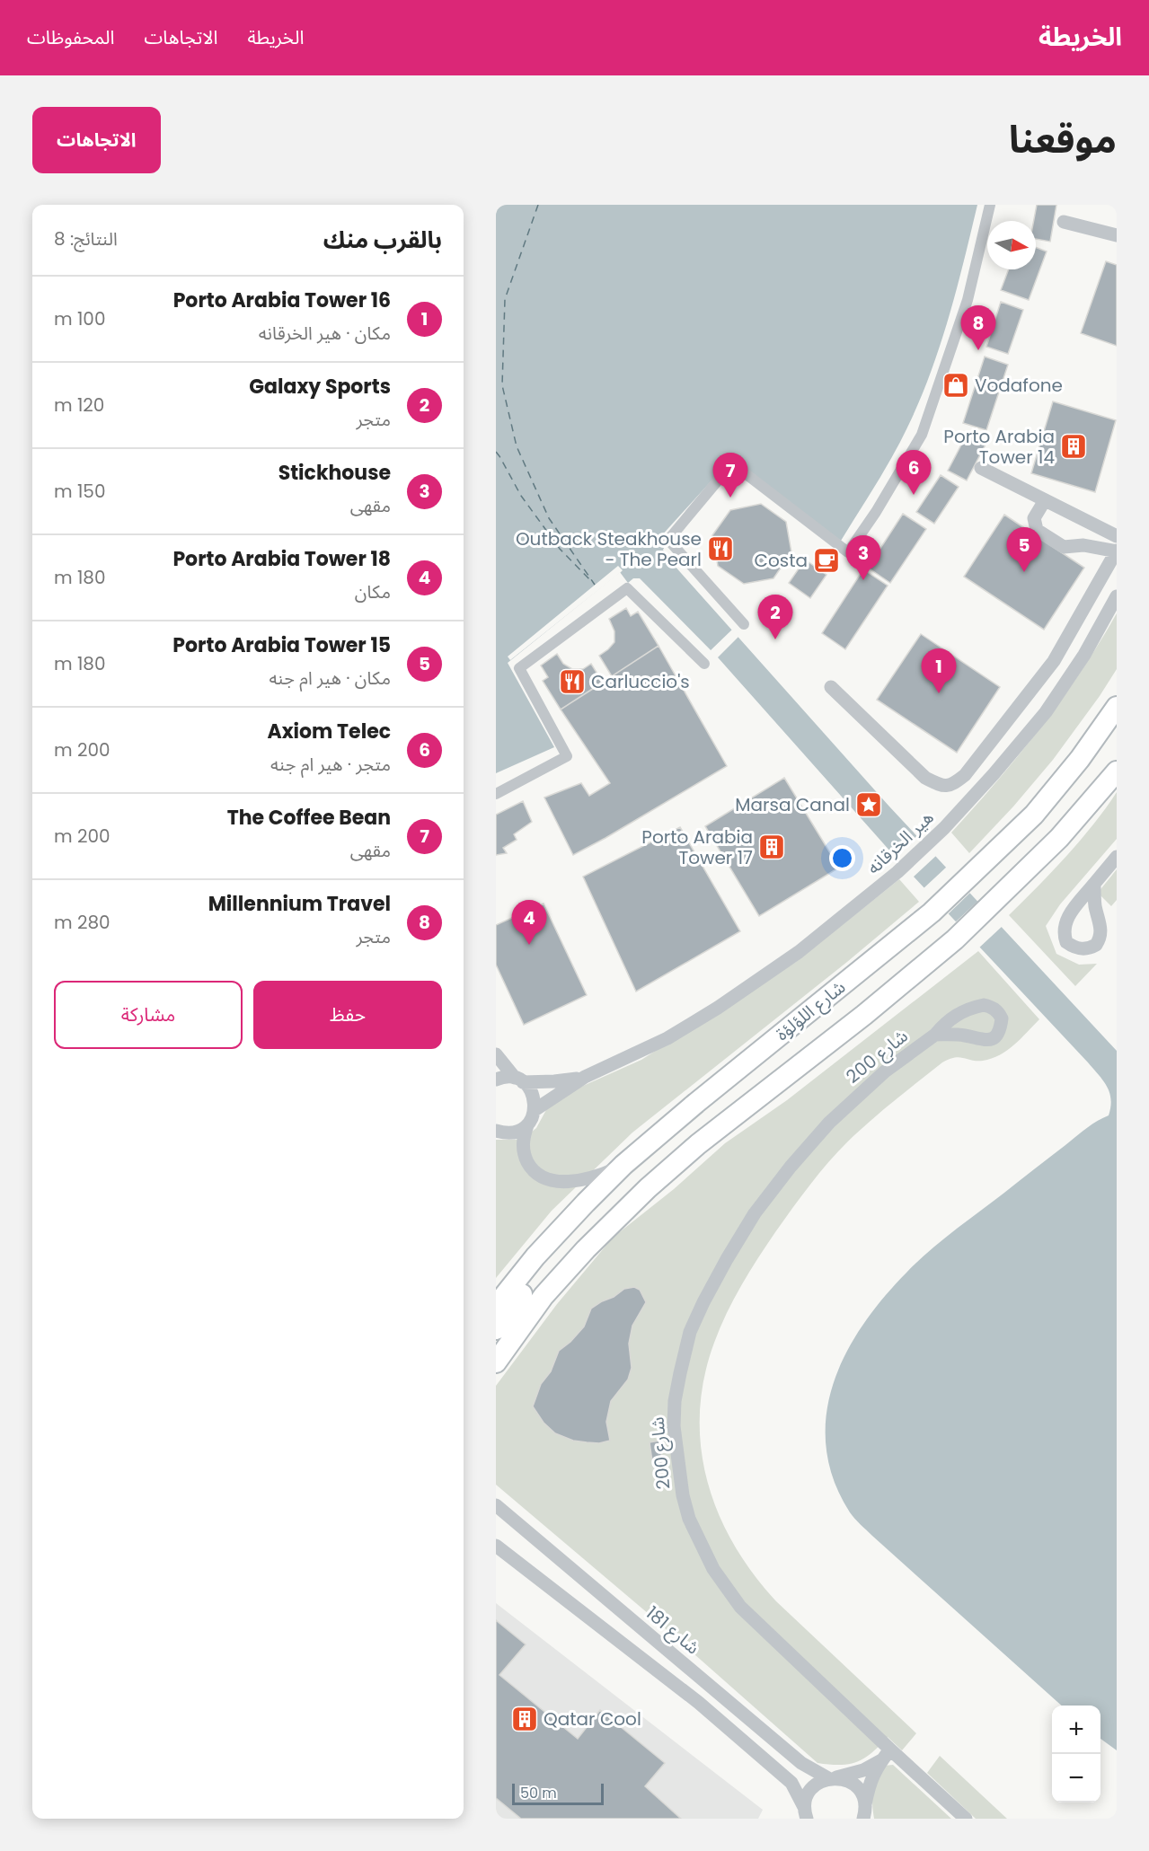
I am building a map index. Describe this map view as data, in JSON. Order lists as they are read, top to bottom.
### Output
{
  "streets": {
    "main road": ["شارع اللؤلؤة"],
    "street": ["هير الخرقانه", "شارع 200", "شارع 181"]
  },
  "places": {
    "shop": ["Vodafone"],
    "building": ["Porto Arabia Tower 14", "Porto Arabia Tower 17", "Qatar Cool"],
    "restaurant": ["Outback Steakhouse - The Pearl", "Carluccio's"],
    "cafe": ["Costa"],
    "place": ["Marsa Canal"]
  },
  "scale_bar": "50 m",
  "north": "right",
  "page": {
    "header": "الخريطة",
    "nav": ["الخريطة", "الاتجاهات", "المحفوظات"],
    "title": "موقعنا",
    "buttons": [
      "الاتجاهات",
      ["حفظ", "مشاركة"]
    ],
    "heading": ["بالقرب منك", "النتائج: 8"],
    "list": [
      {
        "mark": "1",
        "name": "Porto Arabia Tower 16",
        "note": "مكان · هير الخرقانه",
        "value": "100 m"
      },
      {
        "mark": "2",
        "name": "Galaxy Sports",
        "note": "متجر",
        "value": "120 m"
      },
      {
        "mark": "3",
        "name": "Stickhouse",
        "note": "مقهى",
        "value": "150 m"
      },
      {
        "mark": "4",
        "name": "Porto Arabia Tower 18",
        "note": "مكان",
        "value": "180 m"
      },
      {
        "mark": "5",
        "name": "Porto Arabia Tower 15",
        "note": "مكان · هير ام جنه",
        "value": "180 m"
      },
      {
        "mark": "6",
        "name": "Axiom Telec",
        "note": "متجر · هير ام جنه",
        "value": "200 m"
      },
      {
        "mark": "7",
        "name": "The Coffee Bean",
        "note": "مقهى",
        "value": "200 m"
      },
      {
        "mark": "8",
        "name": "Millennium Travel",
        "note": "متجر",
        "value": "280 m"
      }
    ],
    "pins": [
      "8",
      "6",
      "7",
      "5",
      "3",
      "2",
      "1",
      "4"
    ],
    "map_buttons": ["+", "−"],
    "scale": "50 m"
  }
}
